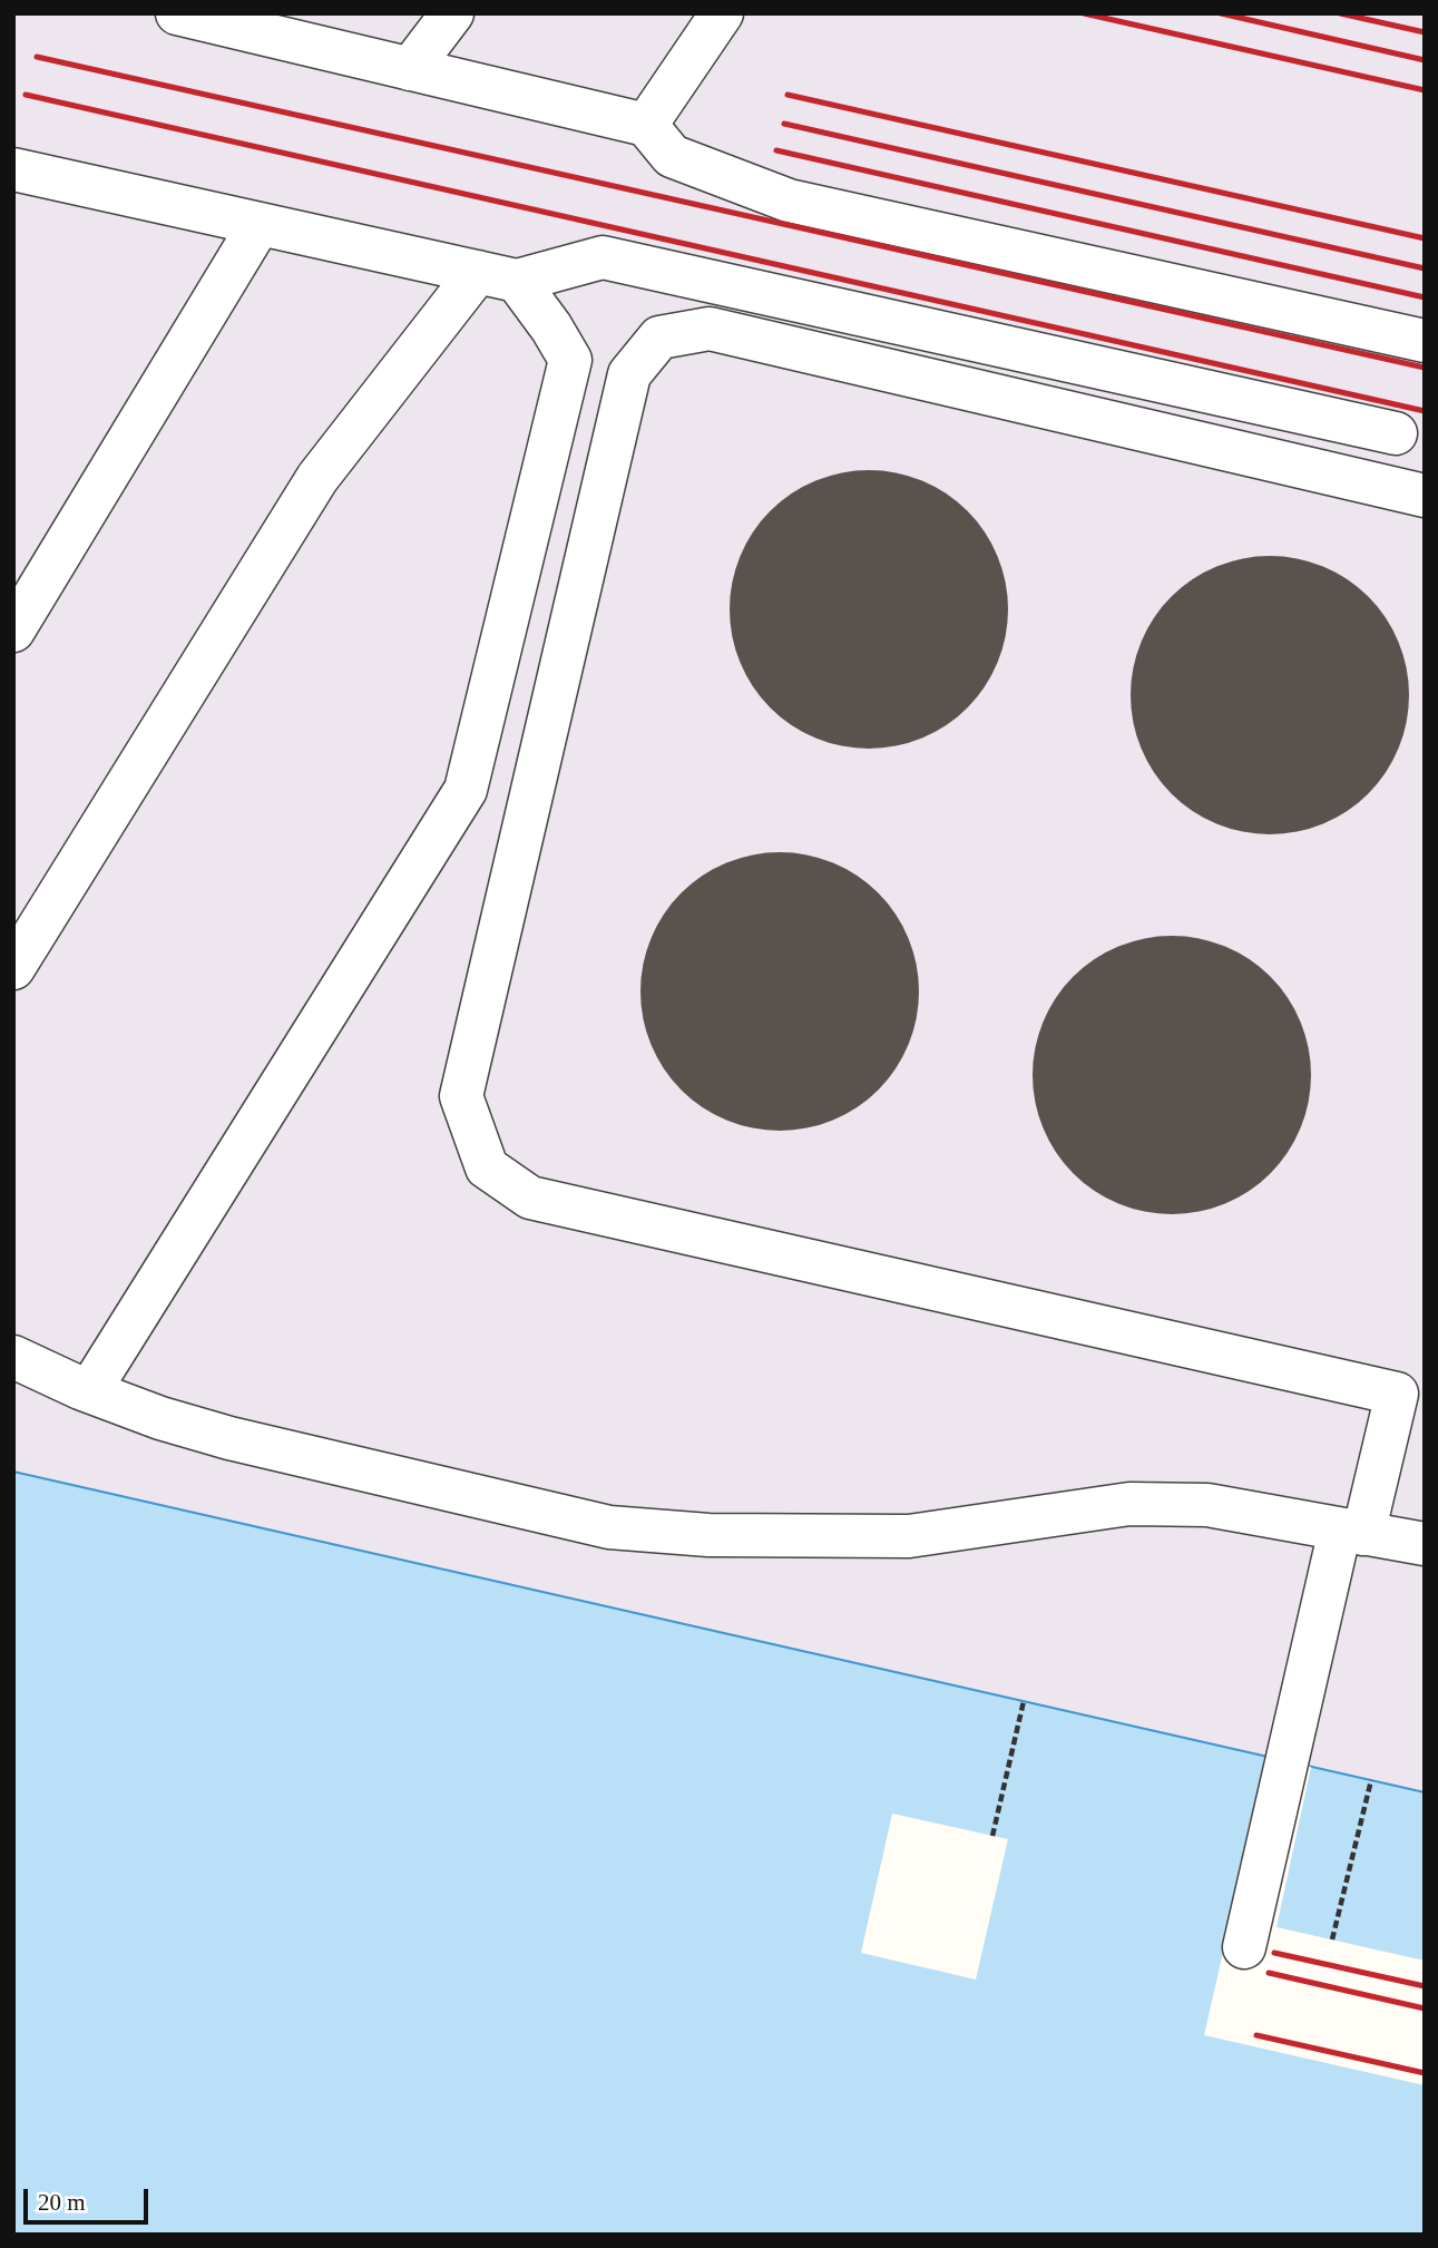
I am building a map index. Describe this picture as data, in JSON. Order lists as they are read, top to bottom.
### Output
{
  "scale_bar": "20 m"
}
